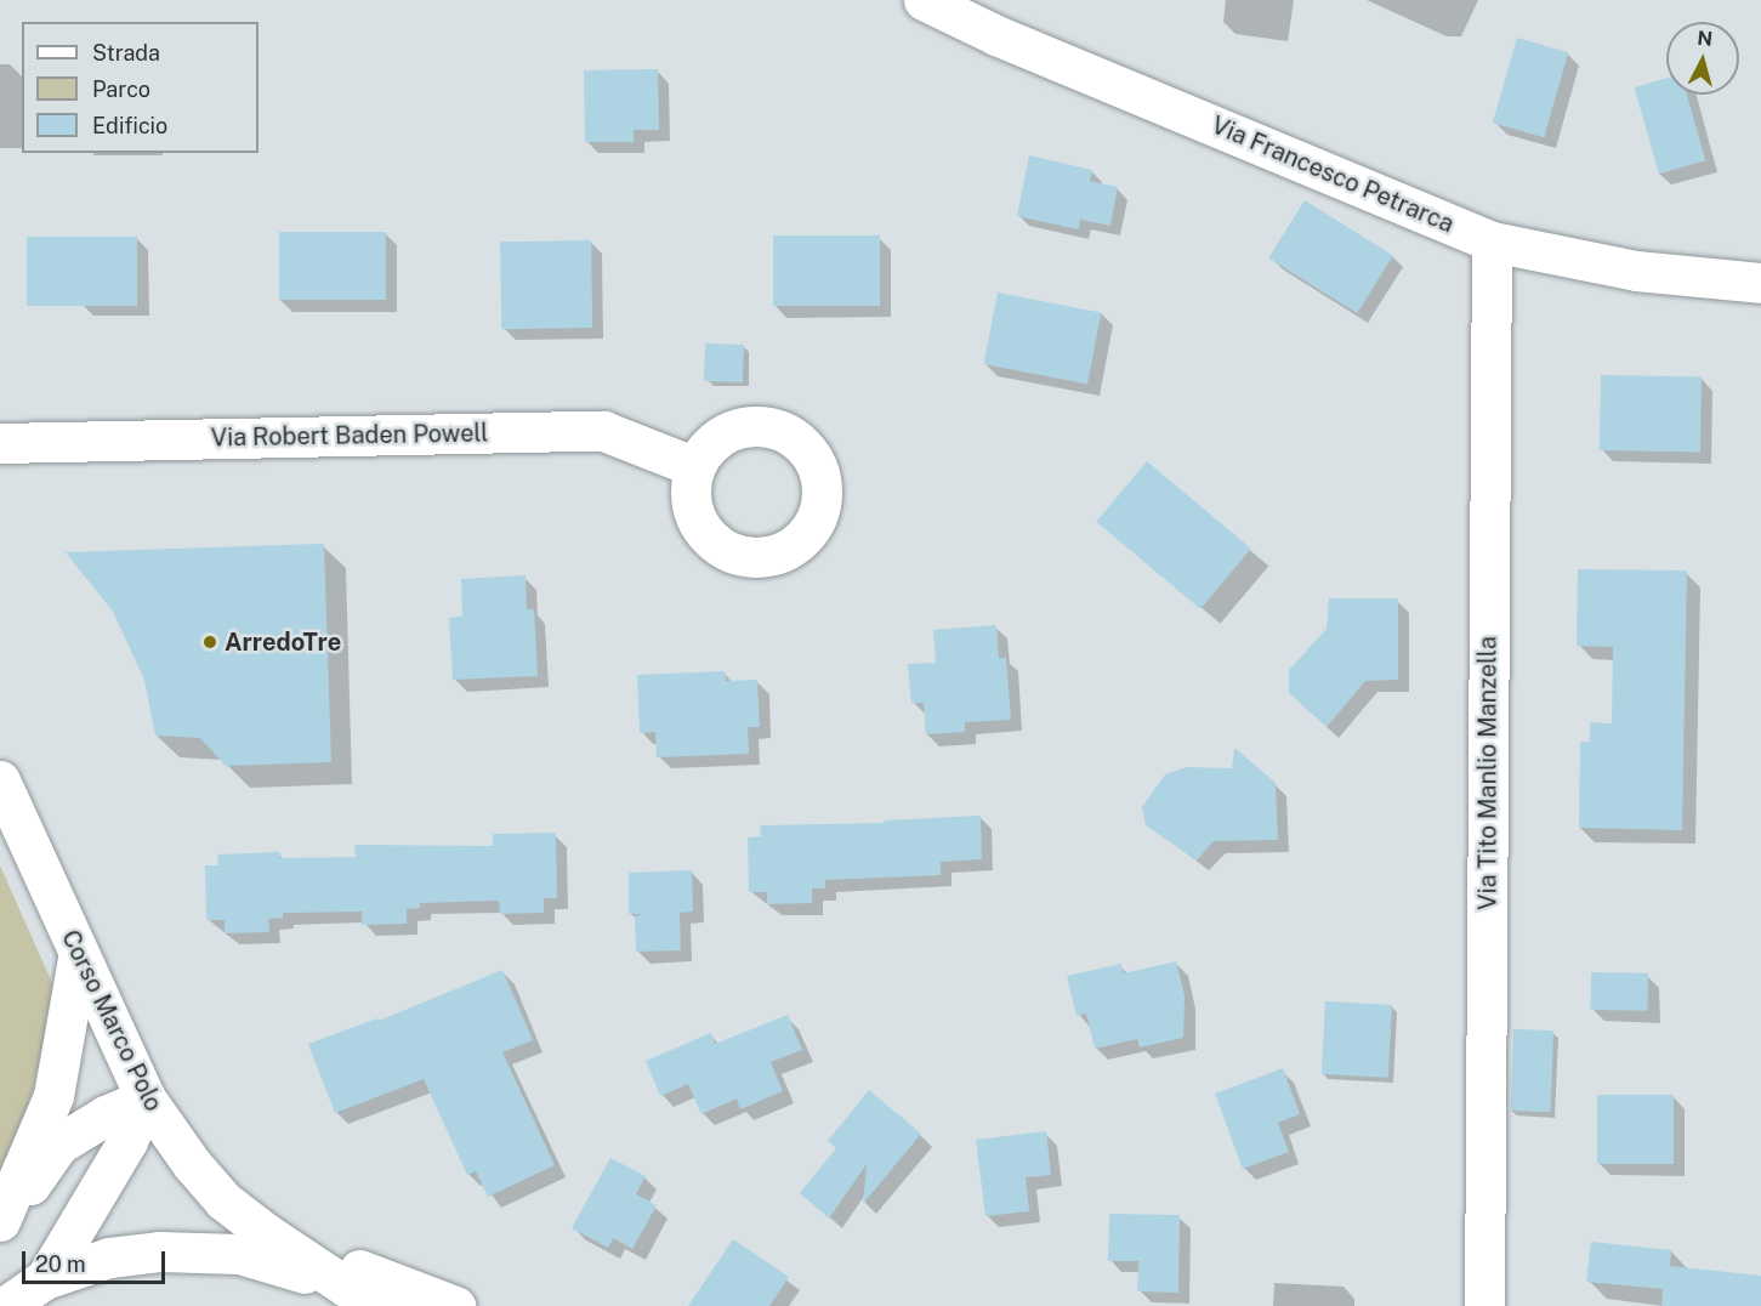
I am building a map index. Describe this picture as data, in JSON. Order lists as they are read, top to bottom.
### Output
{
  "streets": {
    "street": [
      "Via Francesco Petrarca",
      "Via Robert Baden Powell",
      "Via Tito Manlio Manzella",
      "Corso Marco Polo"
    ]
  },
  "crossings": [
    ["Via Francesco Petrarca", "Via Tito Manlio Manzella"]
  ],
  "places": ["ArredoTre"],
  "legend": ["Strada", "Parco", "Edificio"],
  "scale_bar": "20 m",
  "north": "top"
}
